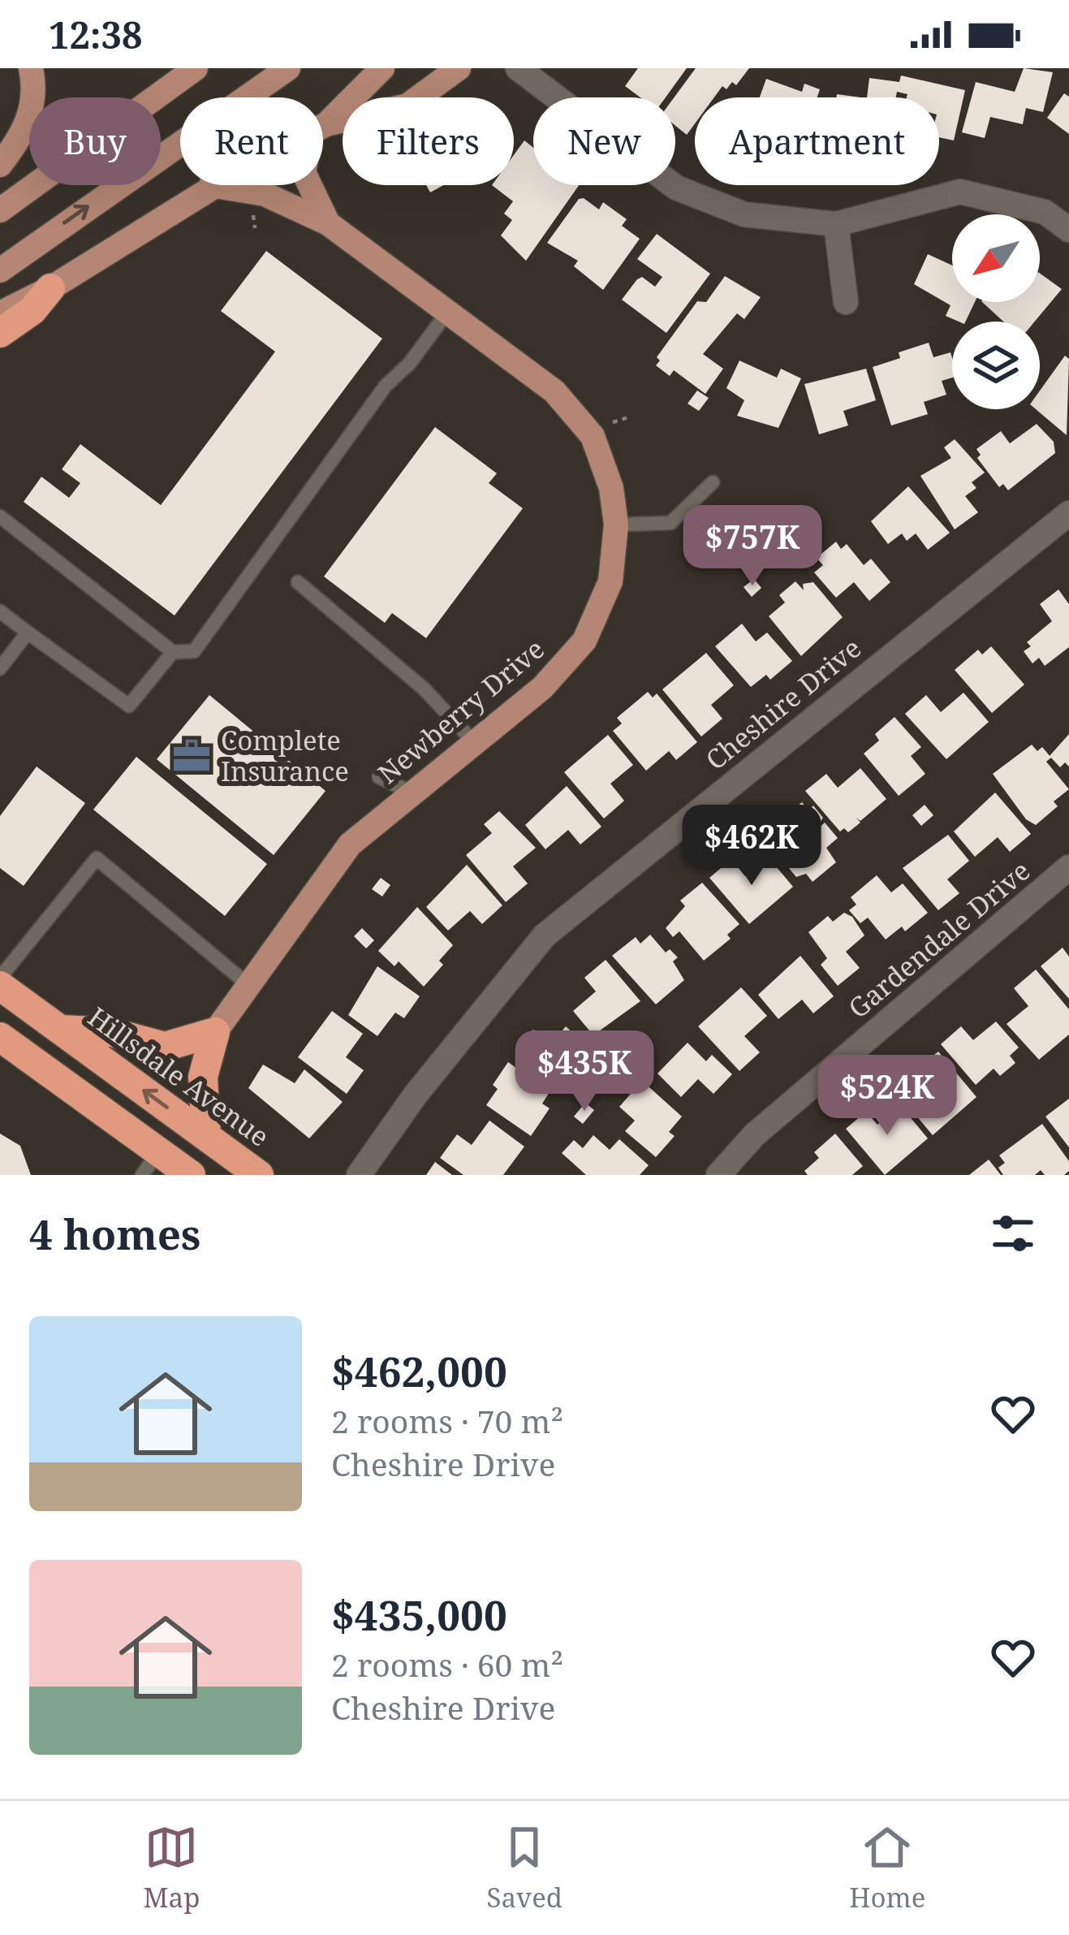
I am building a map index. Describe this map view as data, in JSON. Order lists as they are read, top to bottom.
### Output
{
  "streets": {
    "highway": ["Hillsdale Avenue"],
    "main road": ["Newberry Drive"],
    "street": ["Cheshire Drive", "Gardendale Drive"]
  },
  "places": {
    "office": ["Complete Insurance"]
  },
  "north": "bottom left",
  "page": {
    "status": "12:38",
    "chip": [
      "Buy",
      "Rent",
      "Filters",
      "New",
      "Apartment"
    ],
    "price": [
      "$757K",
      "$462K",
      "$435K",
      "$524K"
    ],
    "heading": "4 homes",
    "list": [
      {
        "name": "$462,000",
        "note": "2 rooms · 70 m² · Cheshire Drive"
      },
      {
        "name": "$435,000",
        "note": "2 rooms · 60 m² · Cheshire Drive"
      }
    ],
    "tabs": ["Map", "Saved", "Home"]
  }
}
